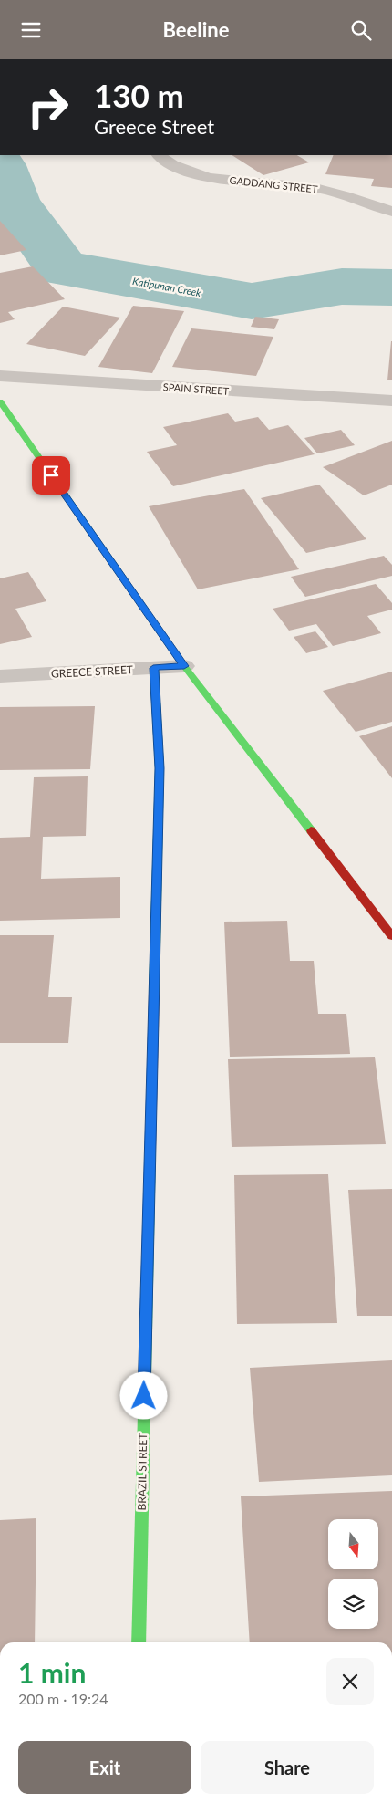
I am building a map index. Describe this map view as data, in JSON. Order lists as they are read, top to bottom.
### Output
{
  "streets": {
    "street": [
      "GADDANG STREET",
      "SPAIN STREET",
      "GREECE STREET",
      "BRAZIL STREET"
    ]
  },
  "crossings": [
    ["GREECE STREET", "BRAZIL STREET"]
  ],
  "water": ["Katipunan Creek"],
  "north": "bottom",
  "page": {
    "header": "Beeline",
    "turn": ["130 m", "Greece Street"],
    "heading": ["1 min", "200 m · 19:24"],
    "buttons": ["Exit", "Share"]
  }
}
